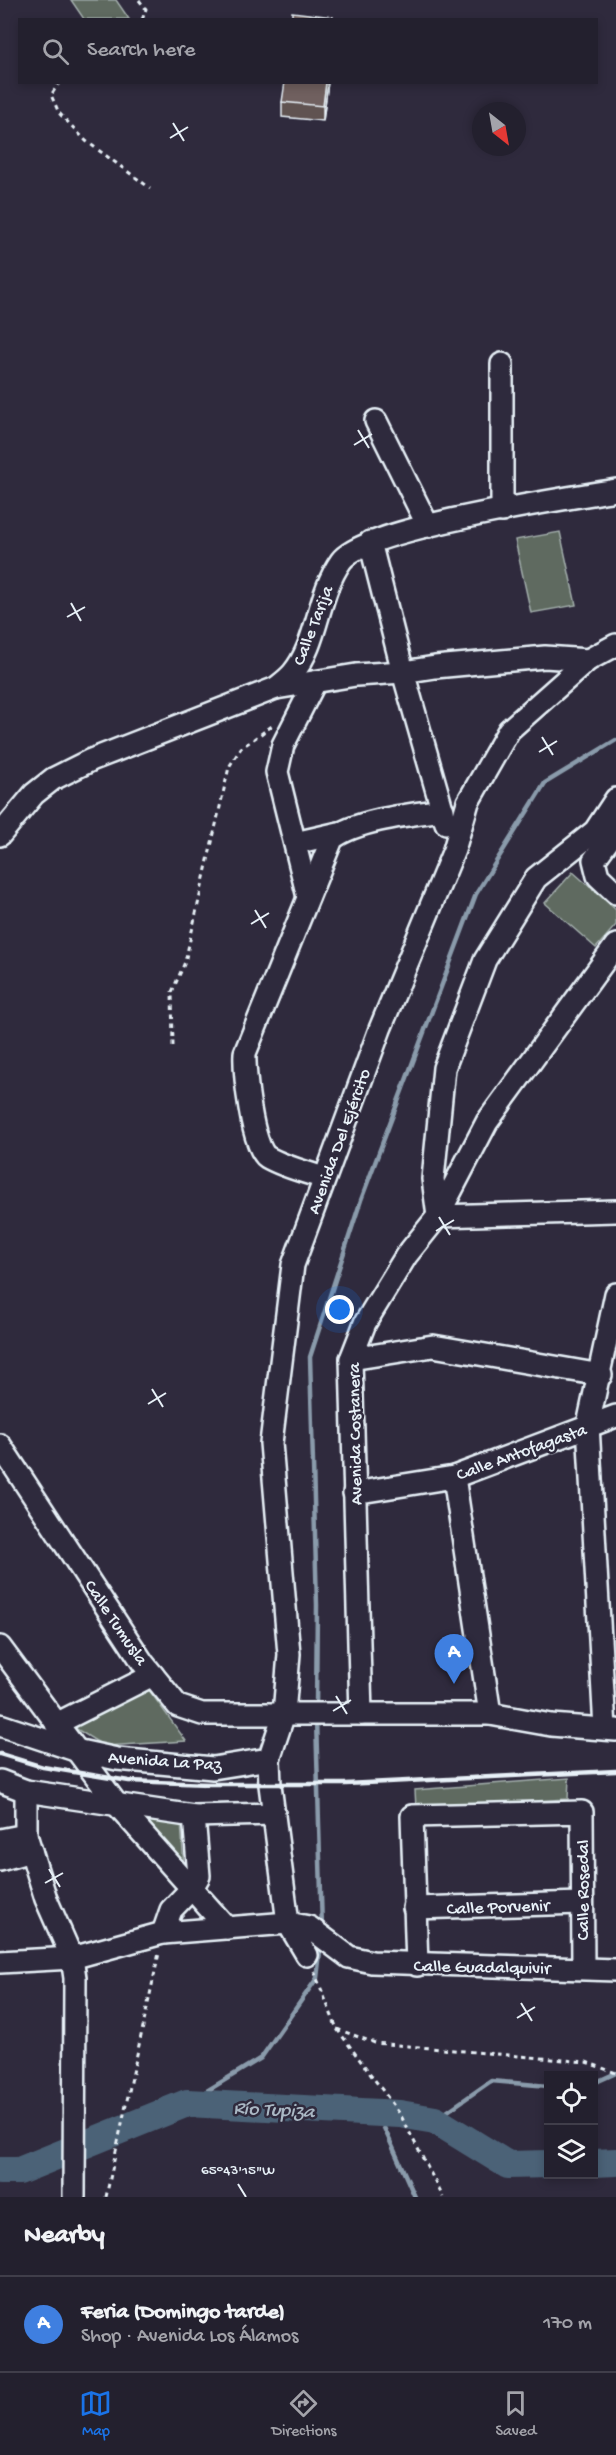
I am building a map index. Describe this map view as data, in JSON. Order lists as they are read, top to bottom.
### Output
{
  "streets": {
    "street": [
      "Calle Tarija",
      "Avenida Del Ejército",
      "Avenida Costanera",
      "Calle Antofagasta",
      "Calle Tumusla",
      "Avenida La Paz",
      "Calle Rosedal",
      "Calle Porvenir",
      "Calle Guadalquivir"
    ]
  },
  "crossings": [
    ["Avenida Del Ejército", "Calle Tumusla"],
    ["Avenida Costanera", "Calle Antofagasta"],
    ["Avenida Costanera", "Calle Tumusla"],
    ["Calle Rosedal", "Calle Porvenir"],
    ["Calle Rosedal", "Calle Guadalquivir"]
  ],
  "water": ["Río Tupiza"],
  "north": "bottom right",
  "page": {
    "search": "Search here",
    "pins": "A",
    "heading": "Nearby",
    "list": [
      {
        "mark": "A",
        "name": "Feria (Domingo tarde)",
        "note": "Shop · Avenida Los Álamos",
        "value": "170 m"
      }
    ],
    "nav": ["Map", "Directions", "Saved"]
  },
  "coordinates": ["65°43'15\"W"]
}
